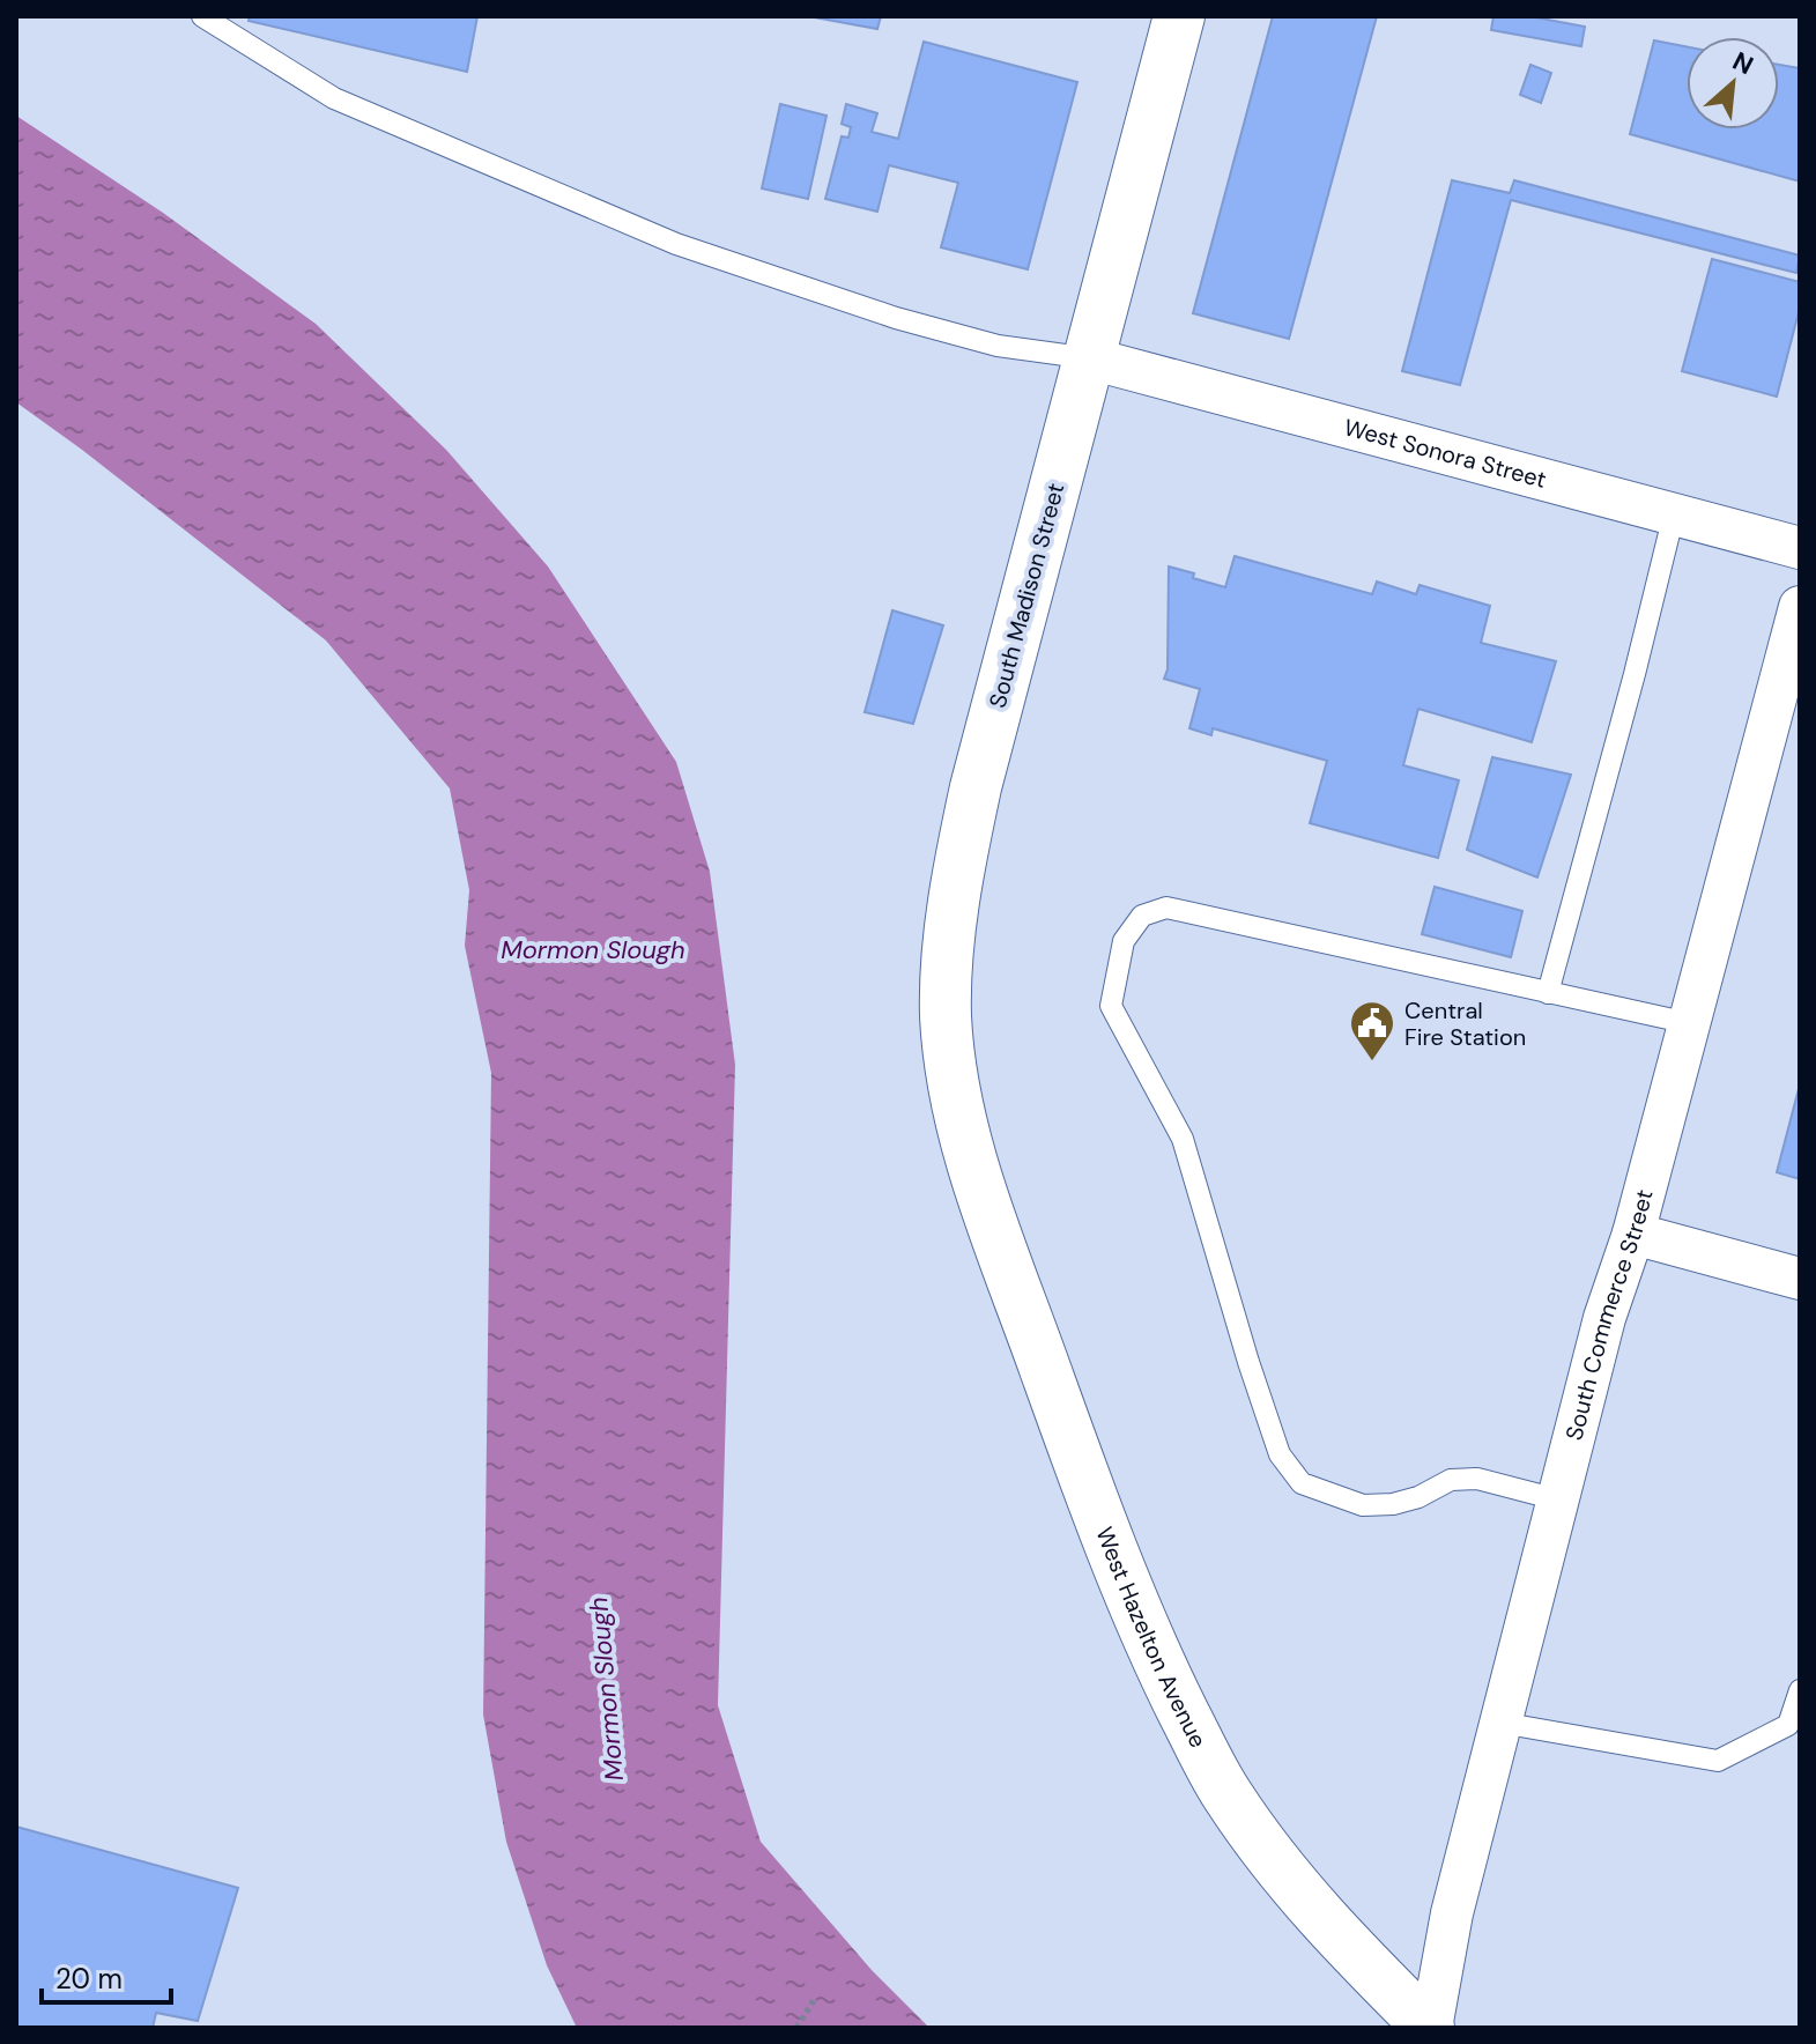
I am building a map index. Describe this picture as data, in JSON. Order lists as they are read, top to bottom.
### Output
{
  "streets": {
    "main road": ["South Madison Street", "West Hazelton Avenue"],
    "street": ["West Sonora Street", "South Commerce Street"]
  },
  "crossings": [
    ["West Sonora Street", "South Madison Street"],
    ["South Madison Street", "West Hazelton Avenue"],
    ["South Commerce Street", "West Hazelton Avenue"]
  ],
  "water": ["Mormon Slough"],
  "places": {
    "public building": ["Central Fire Station"]
  },
  "scale_bar": "20 m",
  "north": "top right"
}
